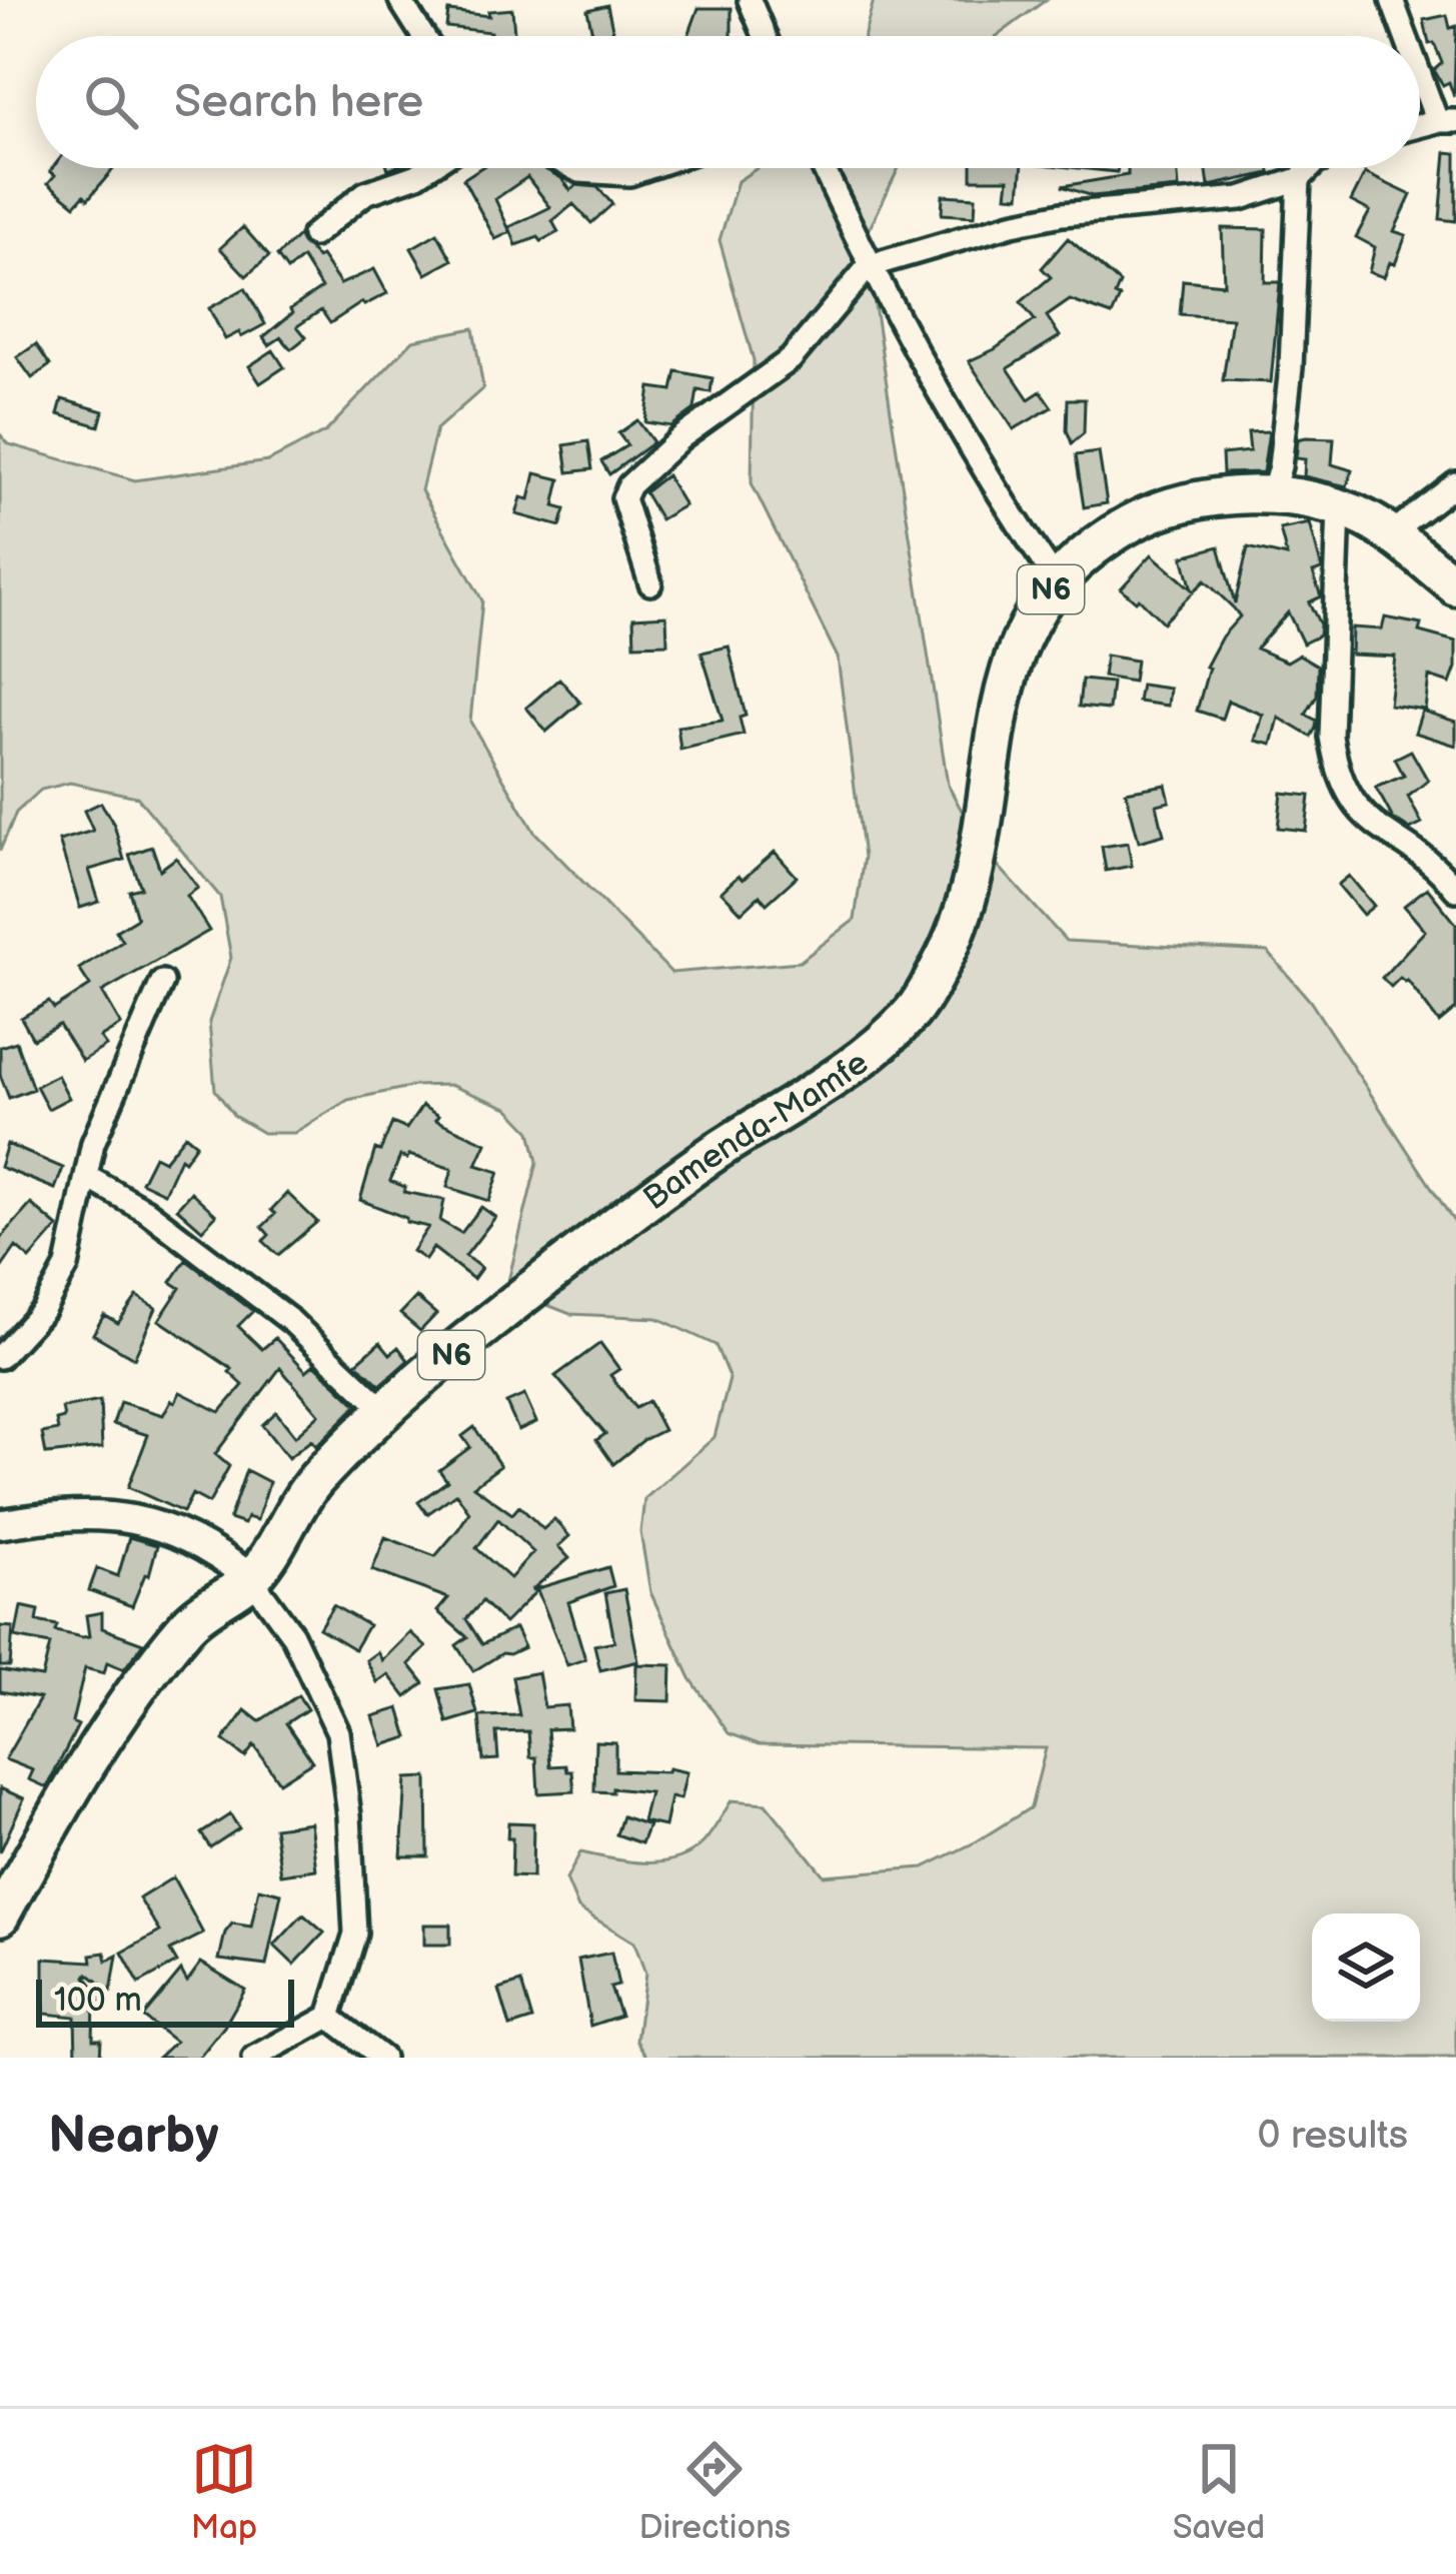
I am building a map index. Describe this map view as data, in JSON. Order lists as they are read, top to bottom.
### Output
{
  "streets": {
    "highway": ["N6", "Bamenda-Mamfe"]
  },
  "scale_bar": "100 m",
  "page": {
    "search": "Search here",
    "scale": "100 m",
    "heading": ["Nearby", "0 results"],
    "nav": ["Map", "Directions", "Saved"]
  }
}
